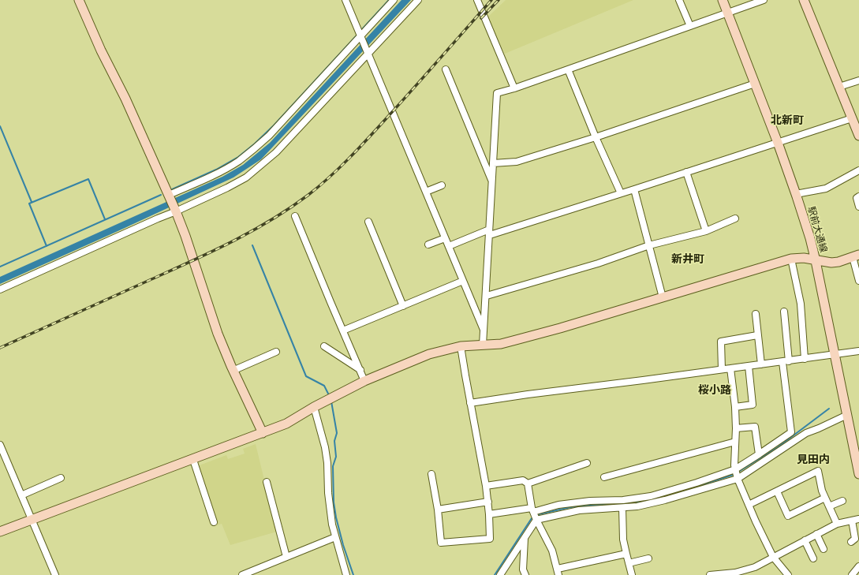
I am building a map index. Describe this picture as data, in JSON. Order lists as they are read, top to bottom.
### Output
{
  "streets": {
    "street": ["駅前大通線"]
  },
  "districts": [
    "北新町",
    "新井町",
    "桜小路",
    "見田内"
  ]
}
